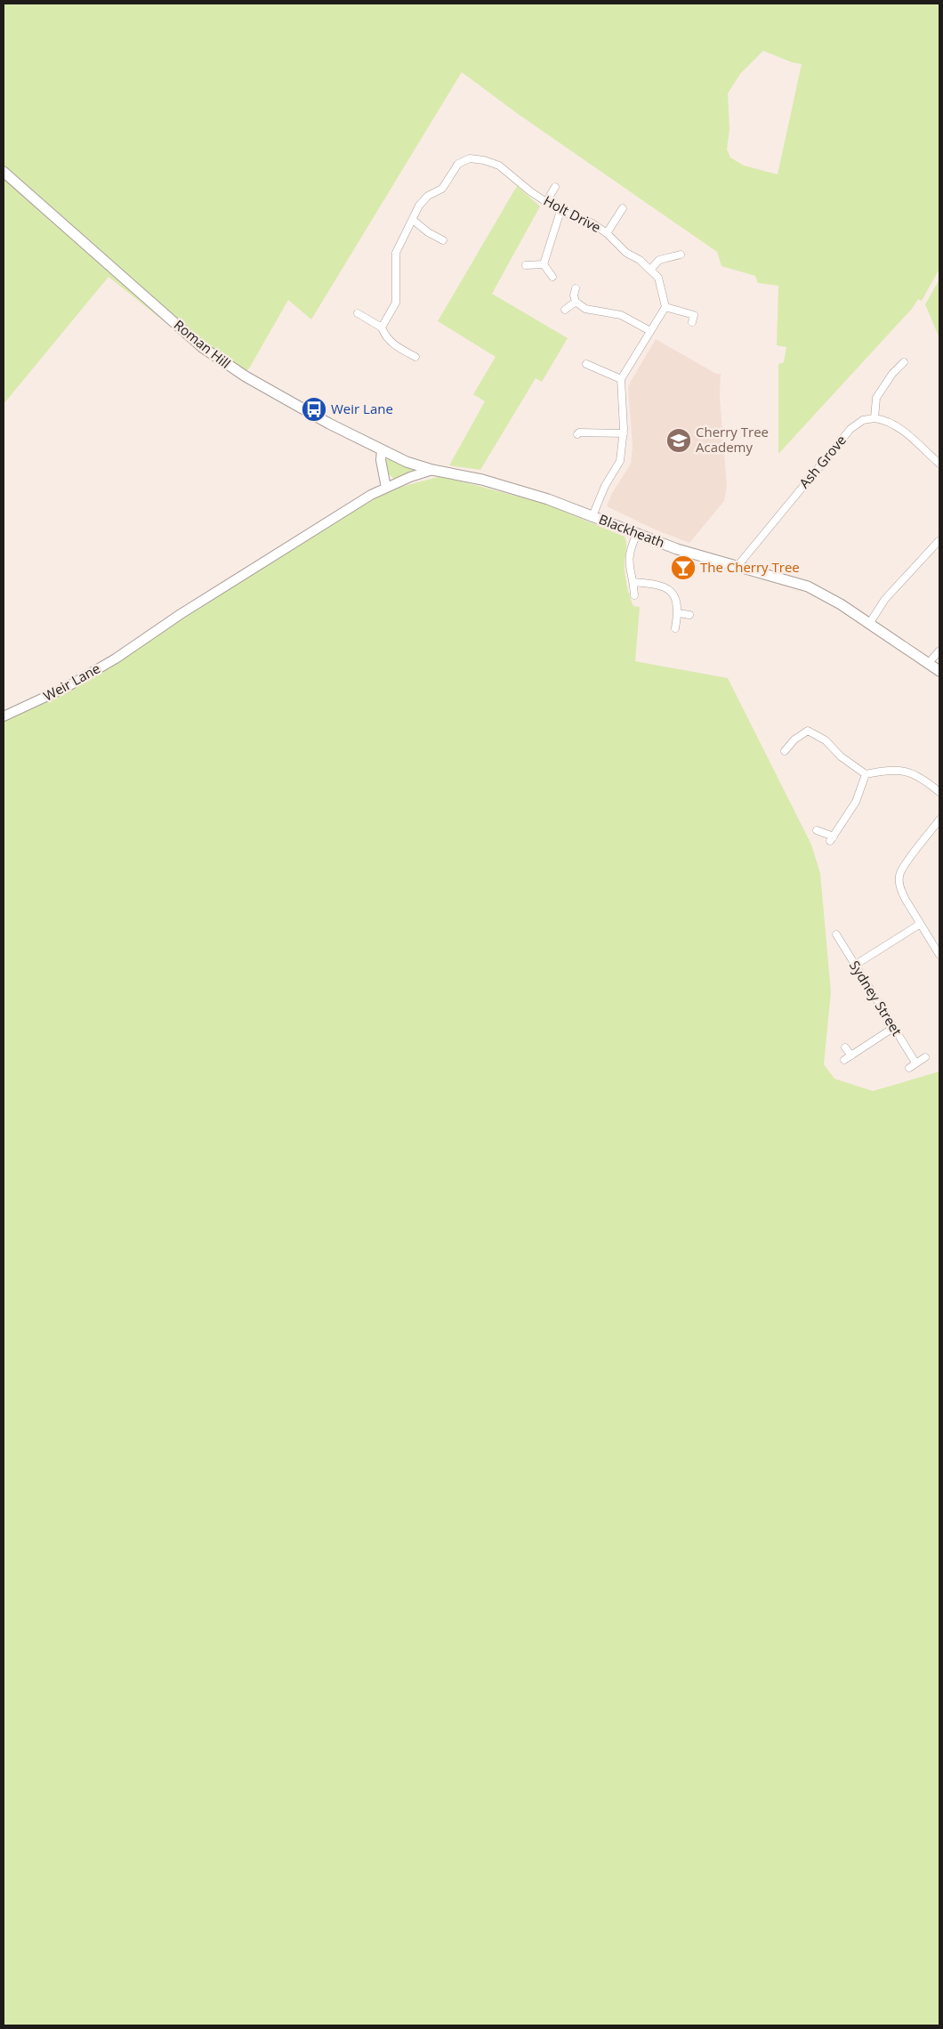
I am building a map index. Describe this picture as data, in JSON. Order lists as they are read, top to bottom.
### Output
{
  "streets": {
    "main road": ["Roman Hill", "Blackheath"],
    "street": [
      "Holt Drive",
      "Ash Grove",
      "Weir Lane",
      "Sydney Street"
    ]
  },
  "crossings": [
    ["Roman Hill", "Blackheath"],
    ["Roman Hill", "Weir Lane"],
    ["Ash Grove", "Blackheath"],
    ["Blackheath", "Weir Lane"]
  ],
  "places": {
    "bus stop": ["Weir Lane"],
    "school or university": ["Cherry Tree Academy"],
    "bar": ["The Cherry Tree"]
  }
}
